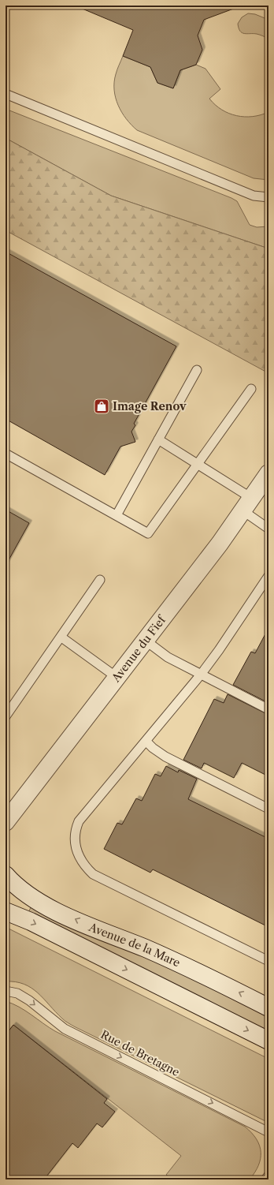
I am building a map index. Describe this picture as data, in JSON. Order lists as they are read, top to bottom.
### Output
{
  "streets": {
    "street": ["Avenue du Fief", "Avenue de la Mare"],
    "lane": ["Rue de Bretagne"]
  },
  "one_way": ["Rue de Bretagne"],
  "places": {
    "shop": ["Image Renov"]
  }
}
